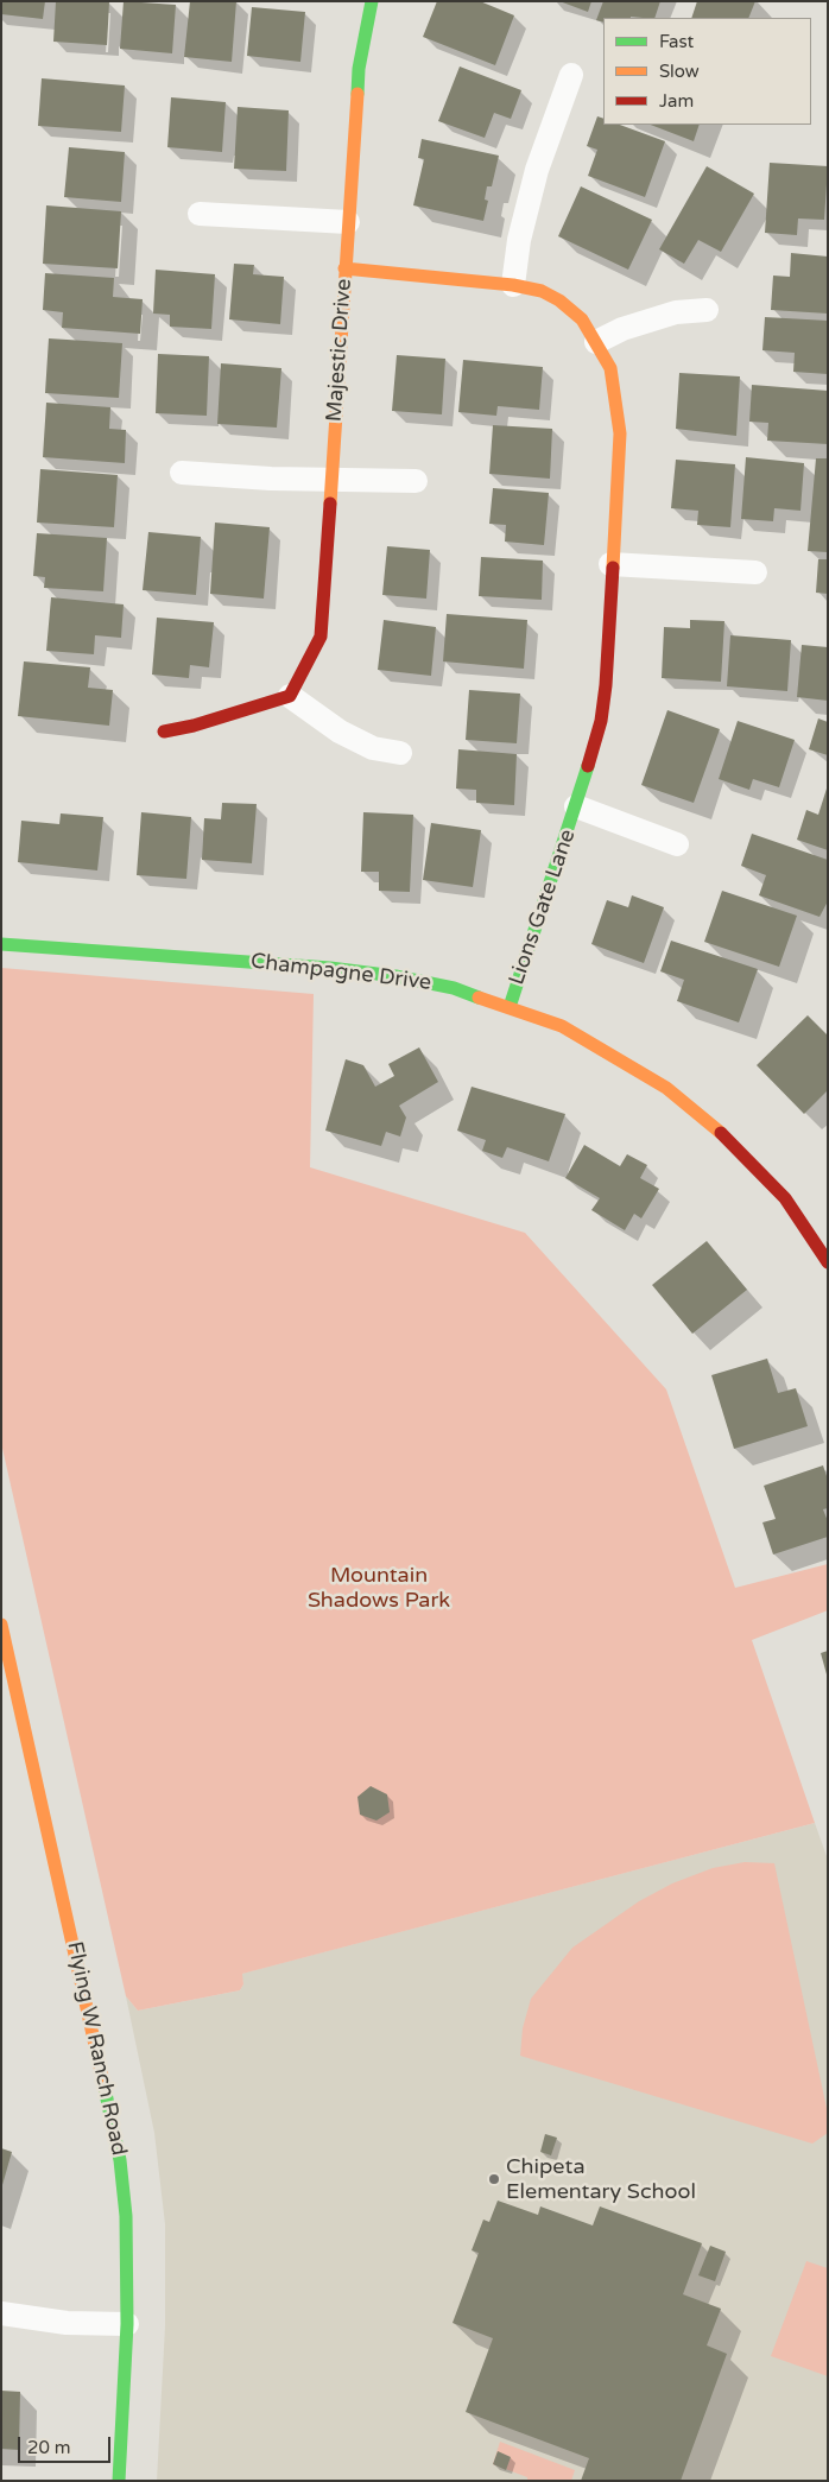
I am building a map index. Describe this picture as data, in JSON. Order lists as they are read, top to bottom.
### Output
{
  "streets": {
    "street": [
      "Majestic Drive",
      "Lions Gate Lane",
      "Champagne Drive",
      "Flying W Ranch Road"
    ]
  },
  "crossings": [
    ["Majestic Drive", "Lions Gate Lane"],
    ["Lions Gate Lane", "Champagne Drive"]
  ],
  "parks": ["Mountain Shadows Park"],
  "places": ["Chipeta Elementary School"],
  "legend": ["Fast", "Slow", "Jam"],
  "scale_bar": "20 m"
}
